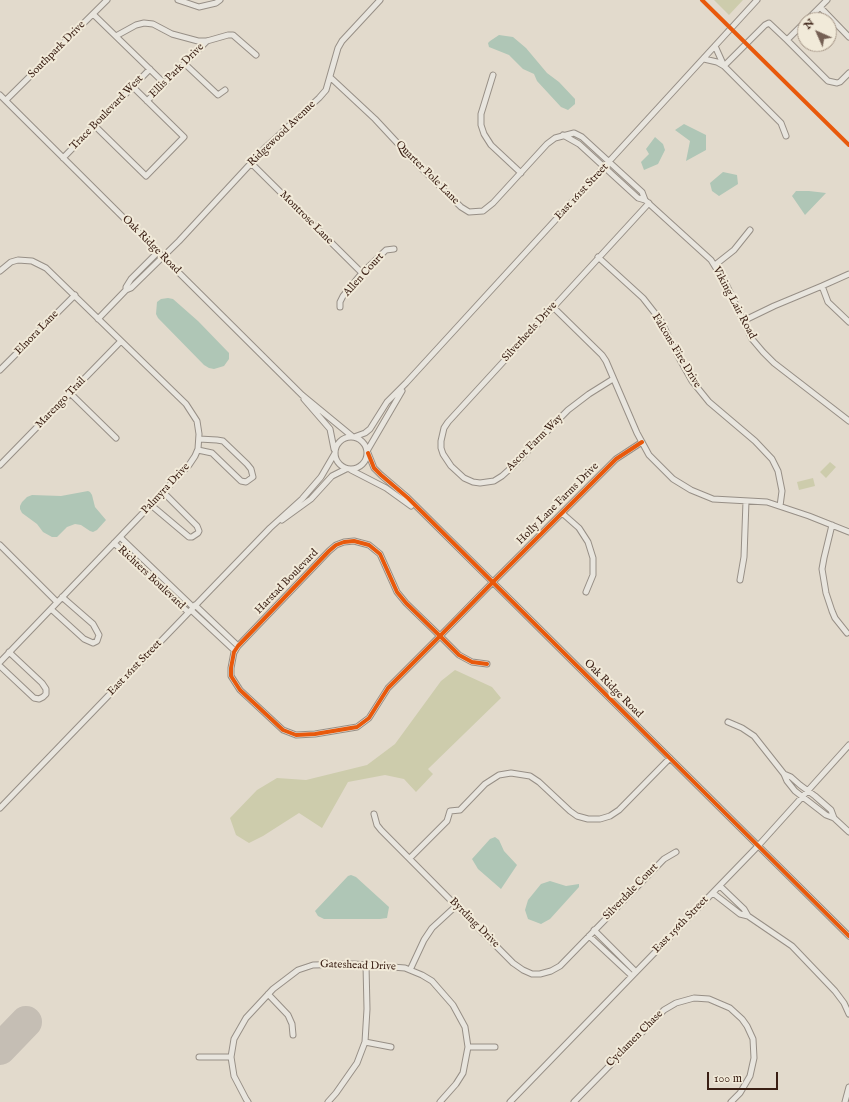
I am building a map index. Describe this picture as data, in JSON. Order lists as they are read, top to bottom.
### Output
{
  "streets": {
    "street": [
      "Southpark Drive",
      "Ellis Park Drive",
      "Trace Boulevard West",
      "Ridgewood Avenue",
      "Quarter Pole Lane",
      "East 161st Street",
      "Montrose Lane",
      "Oak Ridge Road",
      "Allen Court",
      "Viking Lair Road",
      "Silverheels Drive",
      "Elnora Lane",
      "Falcons Fire Drive",
      "Marengo Trail",
      "Ascot Farm Way",
      "Palmyra Drive",
      "Holly Lane Farms Drive",
      "Richters Boulevard",
      "Harstad Boulevard",
      "Silverdale Court",
      "Byrding Drive",
      "East 156th Street",
      "Gateshead Drive",
      "Cyclamen Chase"
    ]
  },
  "crossings": [
    ["Southpark Drive", "Oak Ridge Road"],
    ["Trace Boulevard West", "Oak Ridge Road"],
    ["Ridgewood Avenue", "Quarter Pole Lane"],
    ["Ridgewood Avenue", "Montrose Lane"],
    ["Ridgewood Avenue", "Oak Ridge Road"],
    ["East 161st Street", "Oak Ridge Road"],
    ["East 161st Street", "Viking Lair Road"],
    ["East 161st Street", "Richters Boulevard"],
    ["Montrose Lane", "Allen Court"],
    ["Oak Ridge Road", "Holly Lane Farms Drive"],
    ["Oak Ridge Road", "East 156th Street"],
    ["Viking Lair Road", "Silverheels Drive"],
    ["Silverheels Drive", "Falcons Fire Drive"],
    ["Silverheels Drive", "Ascot Farm Way"],
    ["Elnora Lane", "Palmyra Drive"],
    ["Marengo Trail", "Palmyra Drive"],
    ["Palmyra Drive", "Richters Boulevard"],
    ["Holly Lane Farms Drive", "Harstad Boulevard"],
    ["Silverdale Court", "Byrding Drive"]
  ],
  "scale_bar": "100 m",
  "north": "top left"
}
